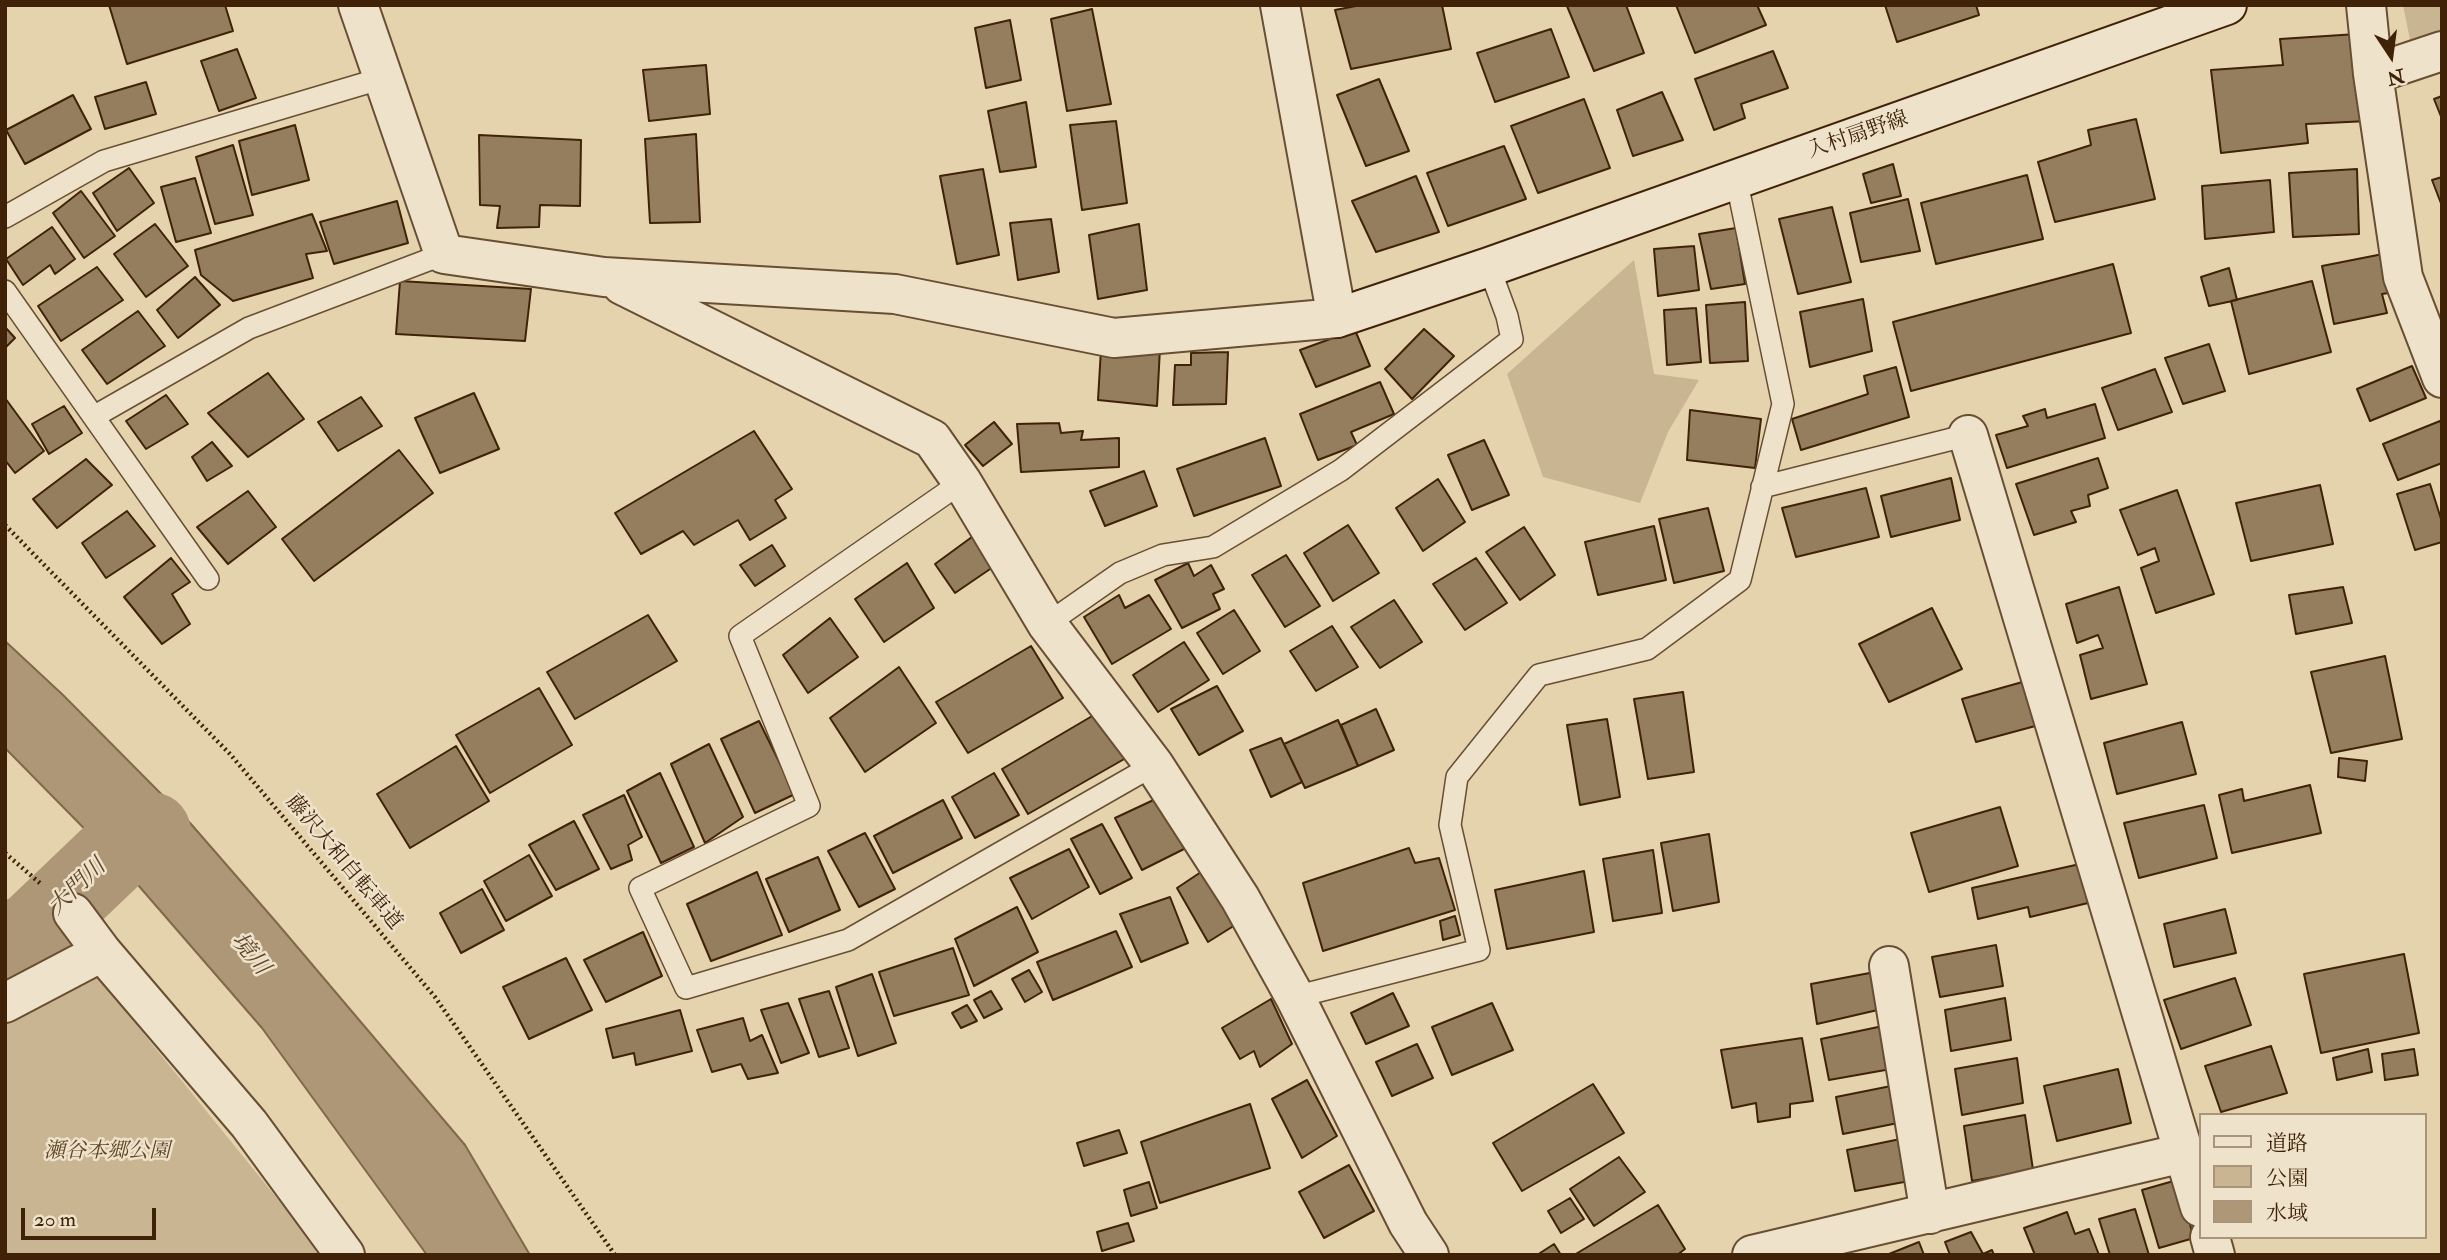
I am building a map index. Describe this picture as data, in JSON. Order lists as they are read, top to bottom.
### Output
{
  "streets": {
    "street": ["入村扇野線"],
    "path": ["藤沢大和自転車道"]
  },
  "water": ["大門川", "境川"],
  "parks": ["瀬谷本郷公園"],
  "legend": ["道路", "公園", "水域"],
  "scale_bar": "20 m",
  "north": "bottom"
}
